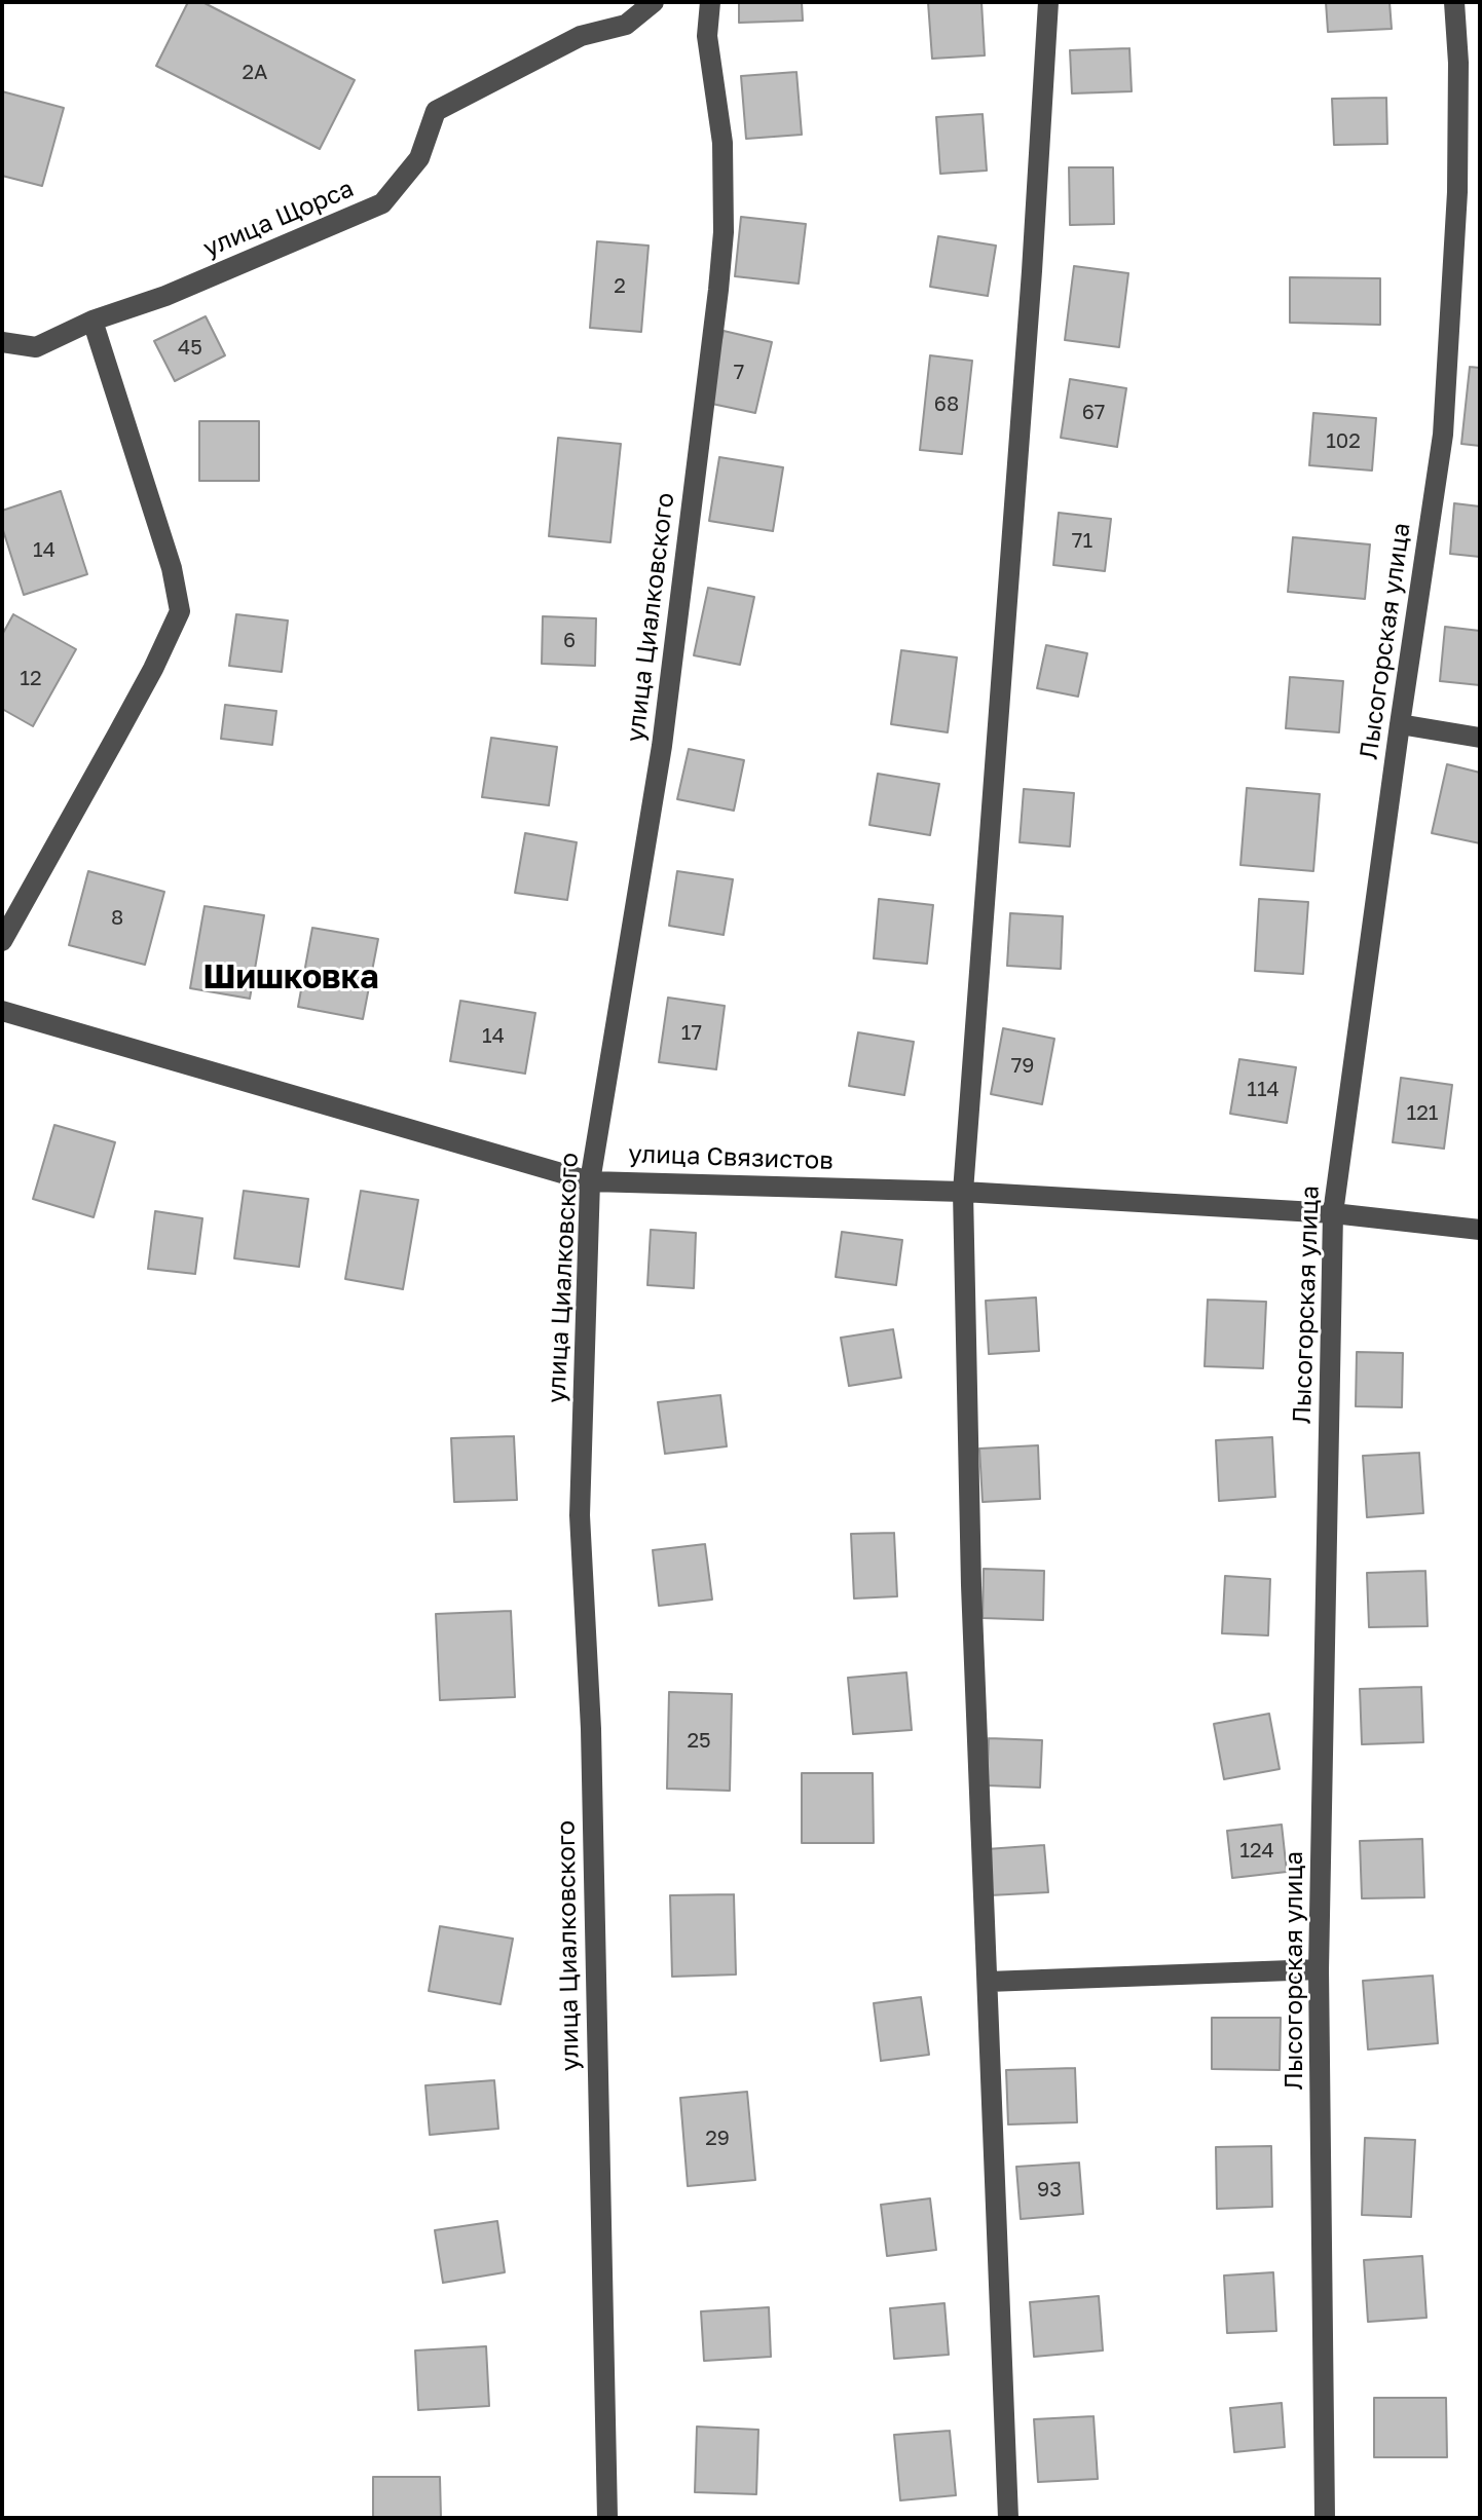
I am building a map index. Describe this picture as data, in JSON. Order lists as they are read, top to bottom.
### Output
{
  "streets": {
    "street": [
      "улица Щорса",
      "улица Циалковского",
      "Лысогорская улица",
      "улица Связистов"
    ]
  },
  "crossings": [
    ["улица Циалковского", "улица Связистов"],
    ["Лысогорская улица", "улица Связистов"]
  ],
  "districts": ["Шишковка"],
  "house_numbers": [
    "2А",
    "2",
    "45",
    "7",
    "68",
    "67",
    "102",
    "71",
    "14",
    "6",
    "12",
    "8",
    "17",
    "14",
    "79",
    "114",
    "121",
    "25",
    "124",
    "29",
    "93"
  ]
}
